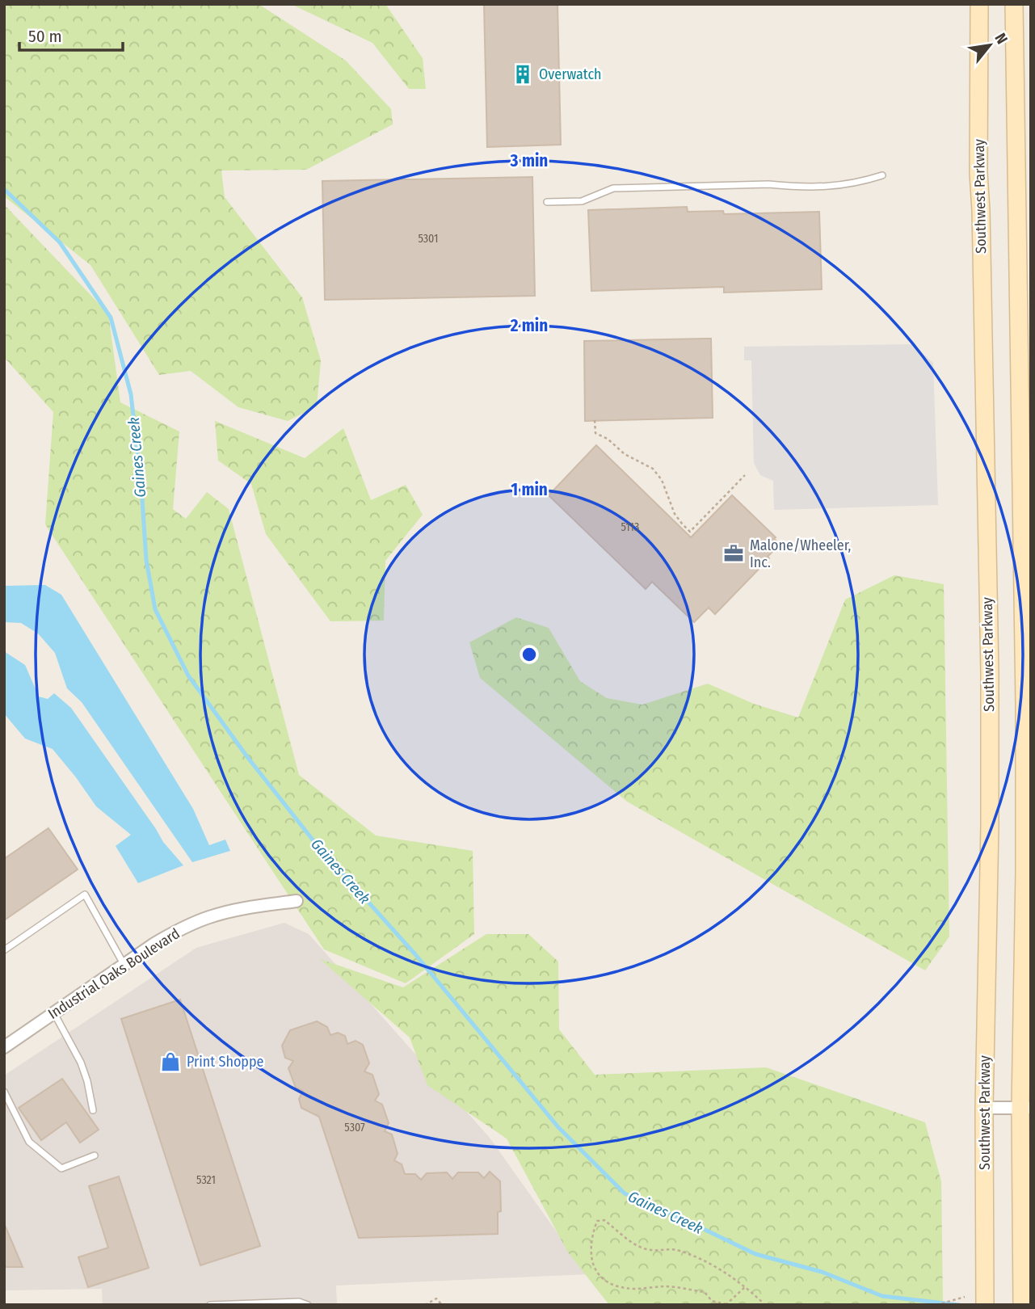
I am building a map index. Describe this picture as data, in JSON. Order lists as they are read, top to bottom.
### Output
{
  "streets": {
    "main road": ["Southwest Parkway"],
    "street": ["Industrial Oaks Boulevard"]
  },
  "water": ["Gaines Creek"],
  "places": {
    "building": ["Overwatch"],
    "office": ["Malone/Wheeler, Inc."],
    "shop": ["Print Shoppe"]
  },
  "house_numbers": [
    "5301",
    "5113",
    "5307",
    "5321"
  ],
  "scale_bar": "50 m",
  "north": "top right",
  "rings": ["3 min", "2 min", "1 min"]
}
